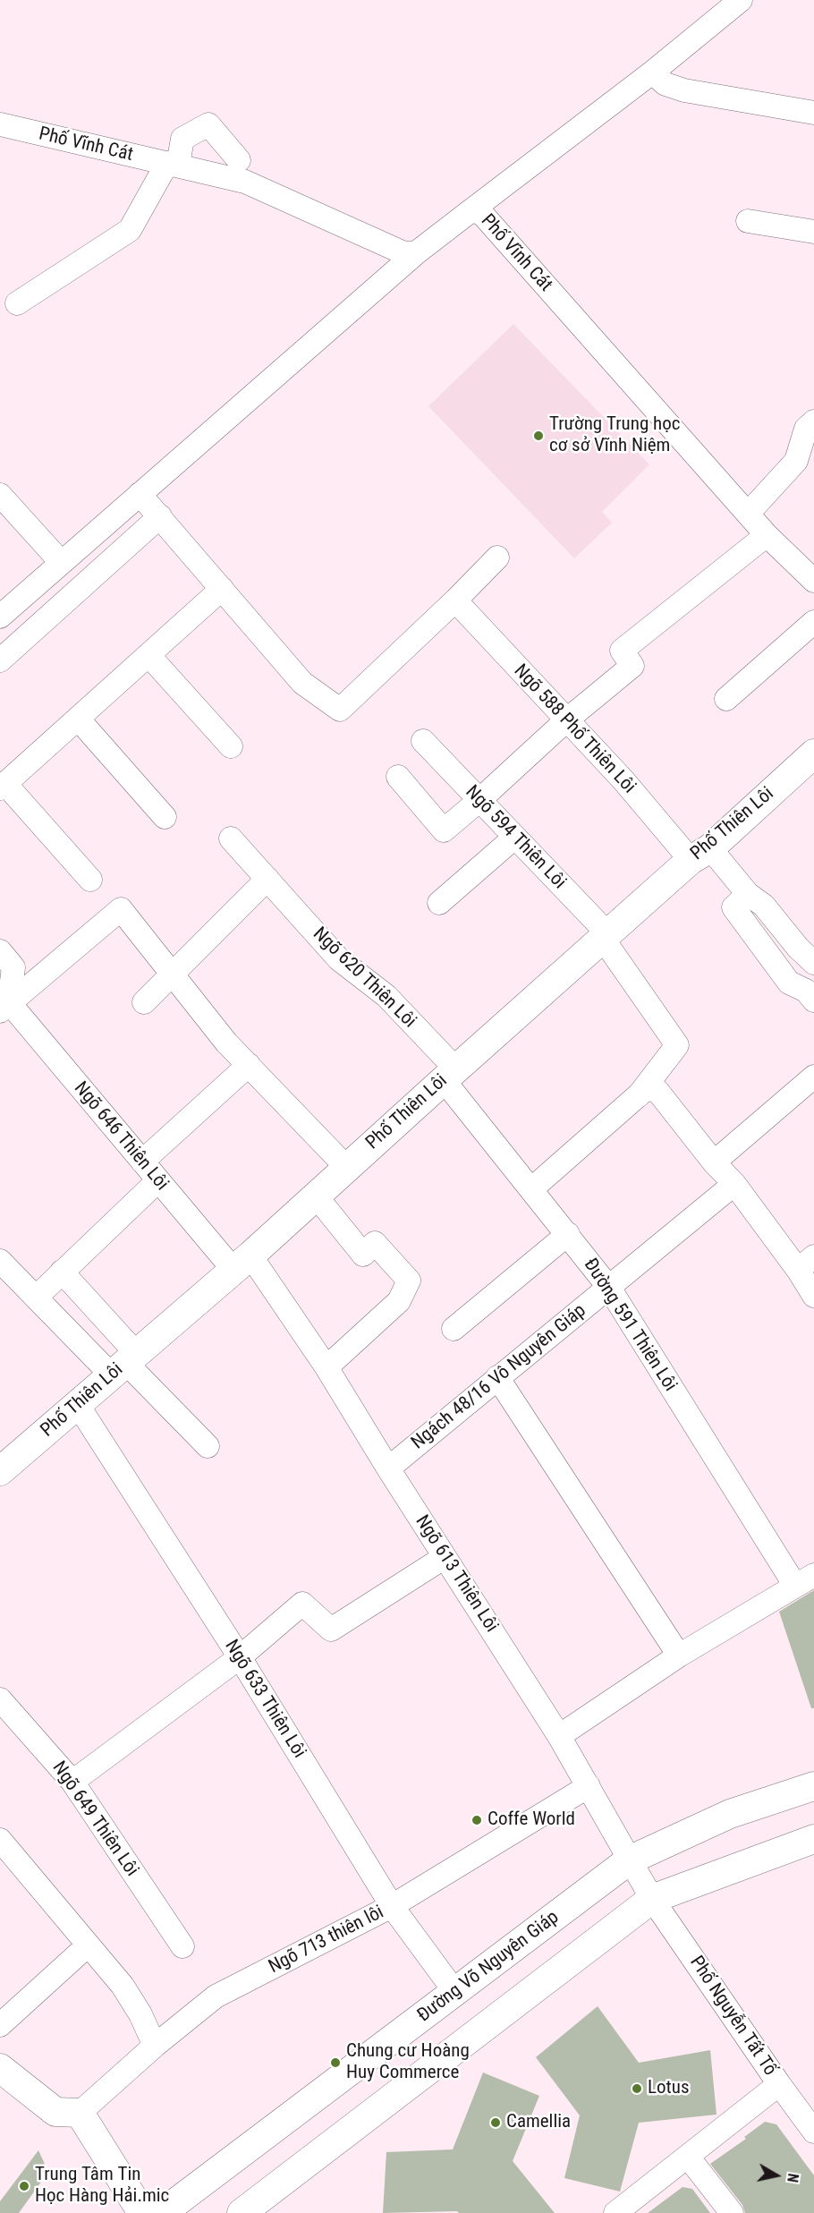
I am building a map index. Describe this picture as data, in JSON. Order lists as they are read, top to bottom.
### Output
{
  "streets": {
    "main road": ["Phố Thiên Lôi", "Đường Võ Nguyên Giáp"],
    "street": [
      "Phố Vĩnh Cát",
      "Ngõ 588 Phố Thiên Lôi",
      "Ngõ 594 Thiên Lôi",
      "Ngõ 620 Thiên Lôi",
      "Ngõ 646 Thiên Lôi",
      "Đường 591 Thiên Lôi",
      "Ngách 48/16 Vô Nguyên Giáp",
      "Ngõ 613 Thiên Lôi",
      "Ngõ 633 Thiên Lôi",
      "Ngõ 649 Thiên Lôi",
      "Ngõ 713 thiên lôi",
      "Phố Nguyễn Tất Tố"
    ]
  },
  "crossings": [
    ["Ngõ 588 Phố Thiên Lôi", "Phố Thiên Lôi"],
    ["Phố Thiên Lôi", "Ngõ 594 Thiên Lôi"],
    ["Phố Thiên Lôi", "Ngõ 620 Thiên Lôi"],
    ["Phố Thiên Lôi", "Ngõ 646 Thiên Lôi"],
    ["Phố Thiên Lôi", "Đường 591 Thiên Lôi"],
    ["Phố Thiên Lôi", "Ngõ 613 Thiên Lôi"],
    ["Phố Thiên Lôi", "Ngõ 633 Thiên Lôi"],
    ["Ngõ 620 Thiên Lôi", "Đường 591 Thiên Lôi"],
    ["Ngõ 646 Thiên Lôi", "Ngõ 613 Thiên Lôi"],
    ["Đường 591 Thiên Lôi", "Ngách 48/16 Vô Nguyên Giáp"],
    ["Ngách 48/16 Vô Nguyên Giáp", "Ngõ 613 Thiên Lôi"],
    ["Ngõ 613 Thiên Lôi", "Ngõ 713 thiên lôi"],
    ["Ngõ 613 Thiên Lôi", "Đường Võ Nguyên Giáp"],
    ["Ngõ 613 Thiên Lôi", "Phố Nguyễn Tất Tố"],
    ["Ngõ 633 Thiên Lôi", "Ngõ 713 thiên lôi"],
    ["Ngõ 633 Thiên Lôi", "Đường Võ Nguyên Giáp"]
  ],
  "places": [
    "Trường Trung học cơ sở Vĩnh Niệm",
    "Coffe World",
    "Chung cư Hoàng Huy Commerce",
    "Lotus",
    "Camellia",
    "Trung Tâm Tin Học Hàng Hải.mic"
  ],
  "north": "right"
}
